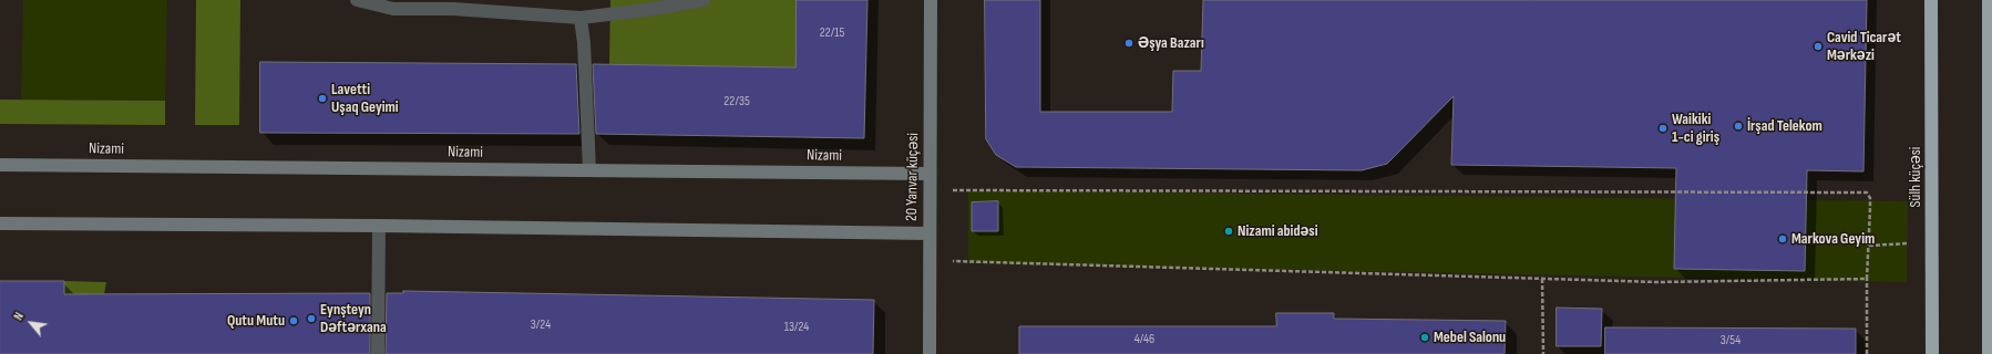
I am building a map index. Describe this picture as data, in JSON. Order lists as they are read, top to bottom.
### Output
{
  "streets": {
    "highway": ["Sülh küçəsi"],
    "street": ["Nizami", "20 Yanvar küçəsi"]
  },
  "crossings": [
    ["Nizami", "20 Yanvar küçəsi"]
  ],
  "places": [
    "Əşya Bazarı",
    "Cavid Ticarət Mərkəzi",
    "Lavetti Uşaq Geyimi",
    "İrşad Telekom",
    "Waikiki 1-ci giriş",
    "Nizami abidәsi",
    "Markova Geyim",
    "Eynşteyn Dəftərxana",
    "Qutu Mutu",
    "Mebel Salonu"
  ],
  "house_numbers": [
    "22/15",
    "22/35",
    "3/24",
    "13/24",
    "4/46",
    "3/54"
  ],
  "north": "top left"
}
